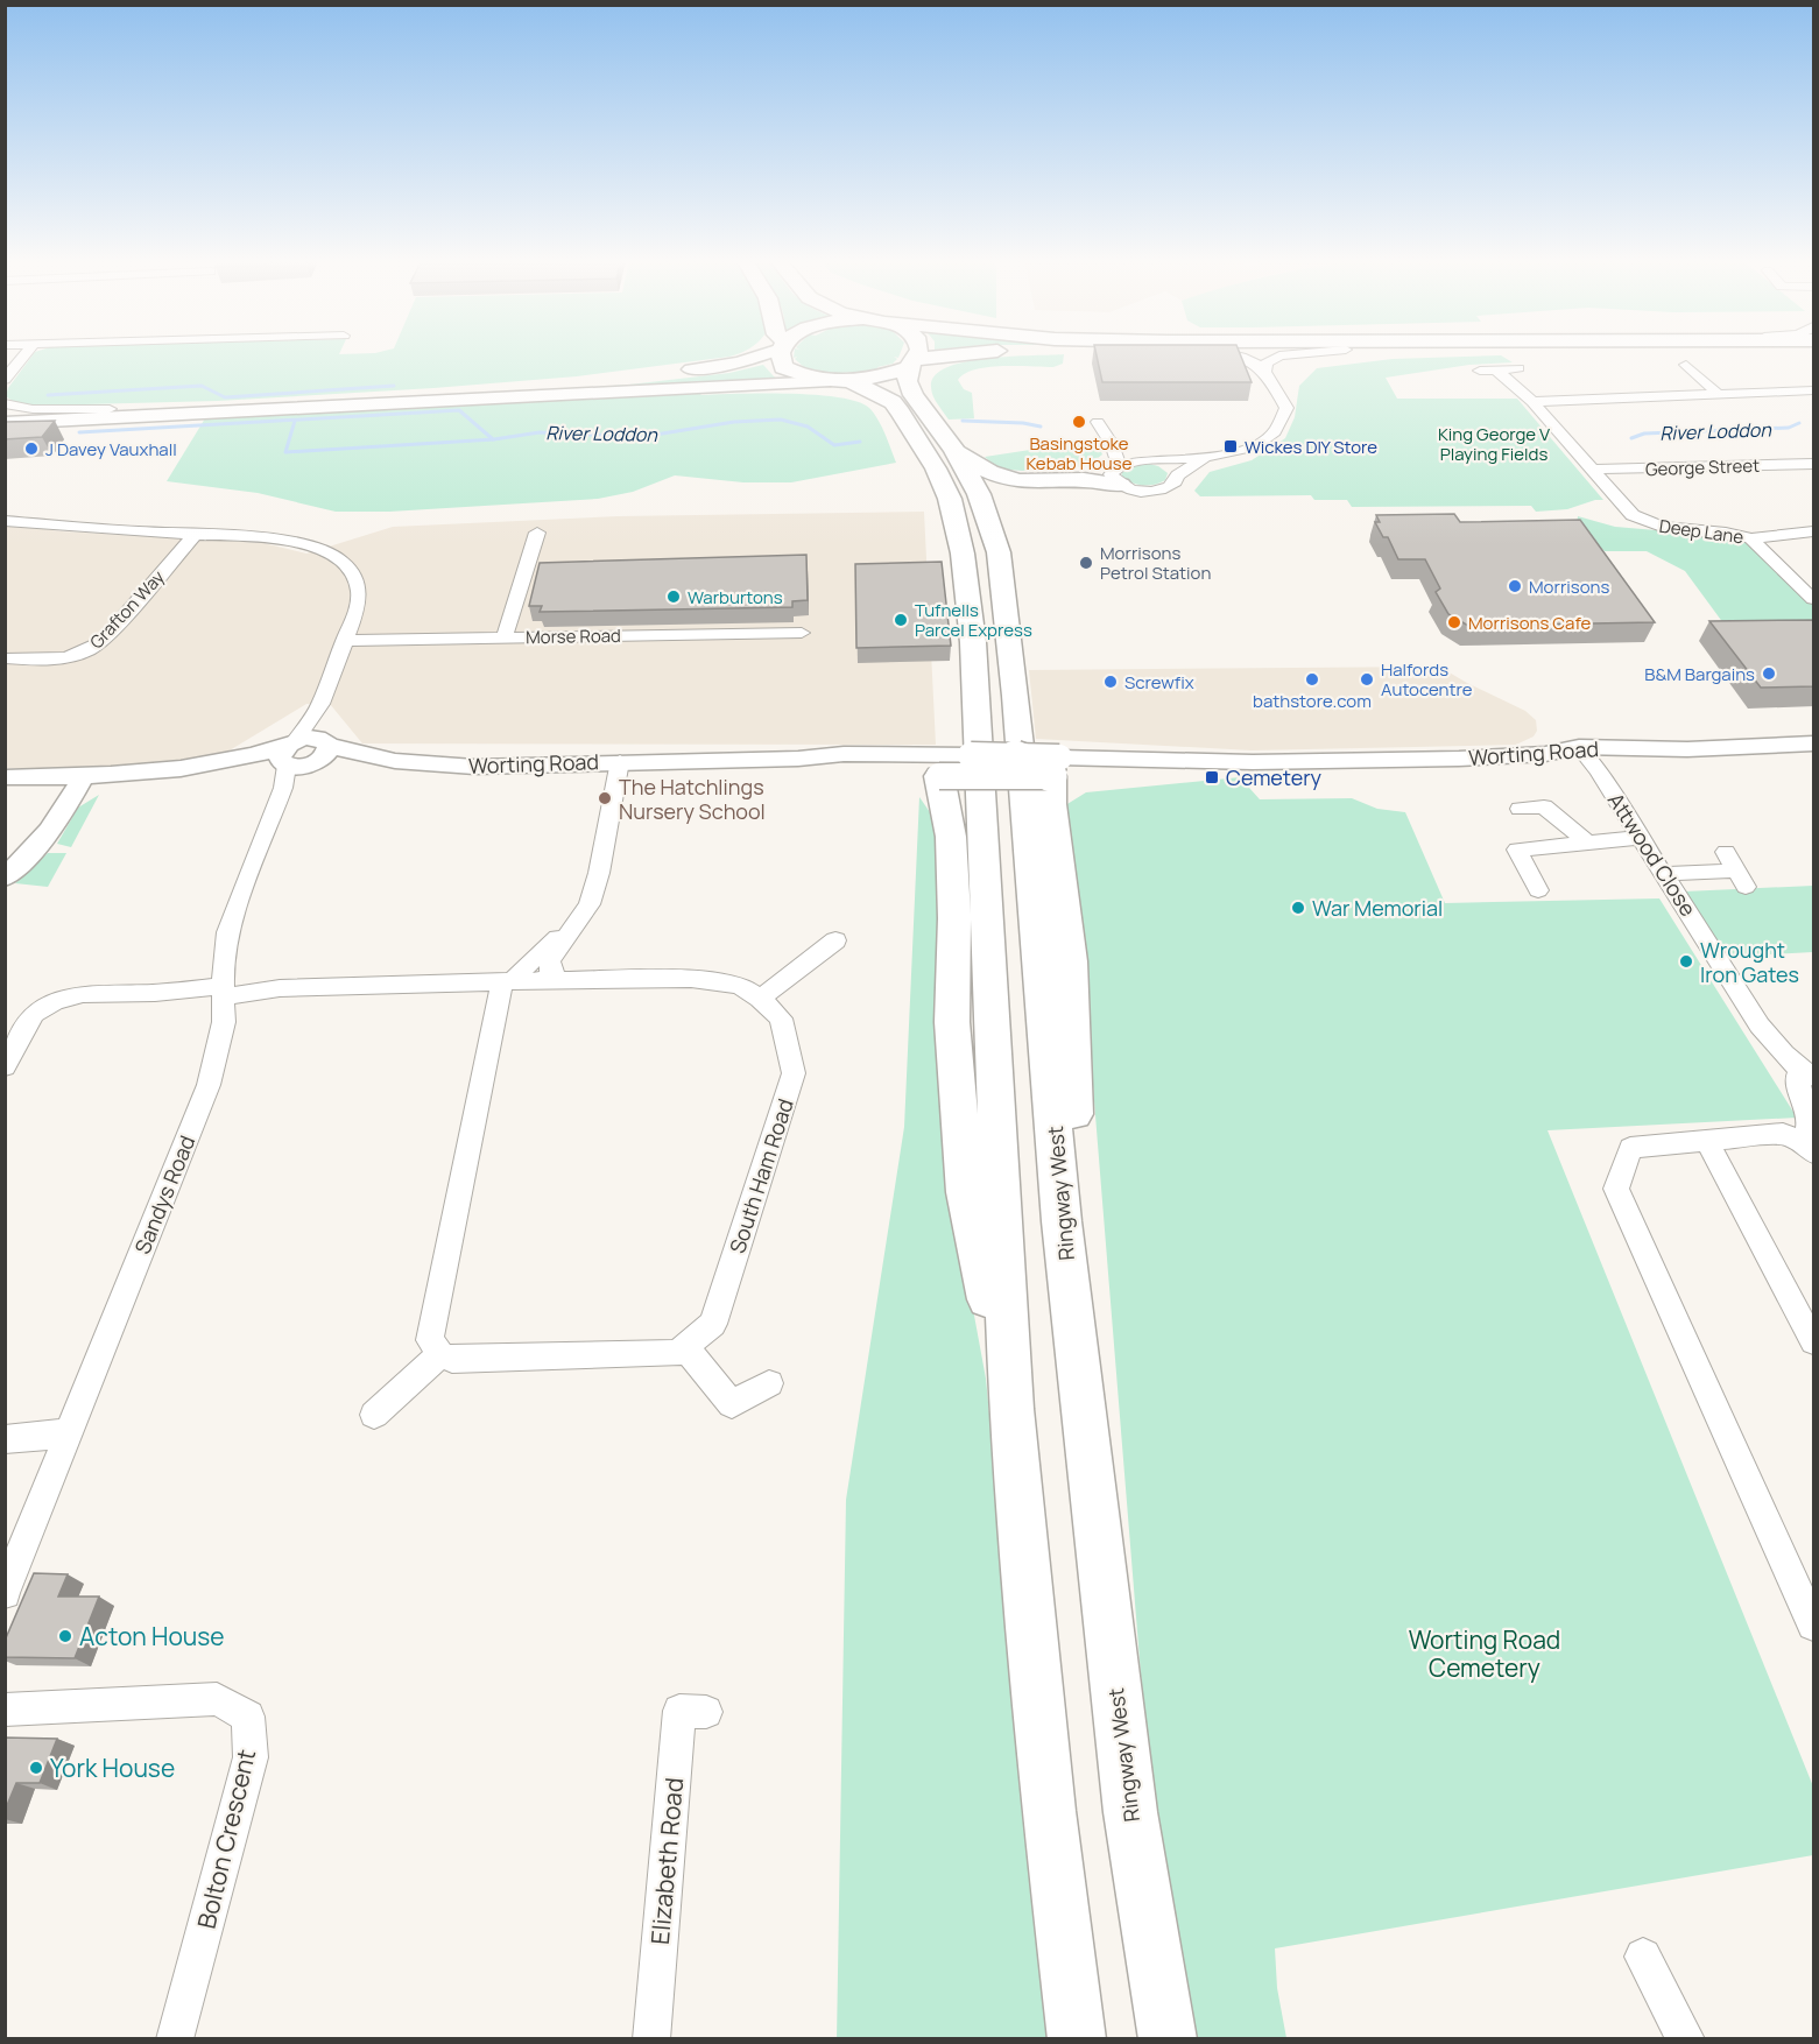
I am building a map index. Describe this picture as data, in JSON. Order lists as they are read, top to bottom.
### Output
{
  "streets": {
    "main road": ["Ringway West"],
    "street": [
      "George Street",
      "Deep Lane",
      "Grafton Way",
      "Morse Road",
      "Worting Road",
      "Attwood Close",
      "South Ham Road",
      "Sandys Road",
      "Bolton Crescent",
      "Elizabeth Road"
    ]
  },
  "crossings": [
    ["George Street", "Deep Lane"],
    ["Worting Road", "Attwood Close"],
    ["Worting Road", "Sandys Road"],
    ["South Ham Road", "Sandys Road"]
  ],
  "water": ["River Loddon"],
  "parks": ["King George V Playing Fields", "Worting Road Cemetery"],
  "places": {
    "other": [
      "Basingstoke Kebab House",
      "J Davey Vauxhall",
      "Morrisons Petrol Station",
      "Morrisons",
      "Warburtons",
      "Tufnells Parcel Express",
      "Morrisons Cafe",
      "B&M Bargains",
      "bathstore.com",
      "Halfords Autocentre",
      "Screwfix",
      "The Hatchlings Nursery School",
      "War Memorial",
      "Wrought Iron Gates",
      "Acton House",
      "York House"
    ],
    "transit": ["Wickes DIY Store", "Cemetery"]
  }
}
